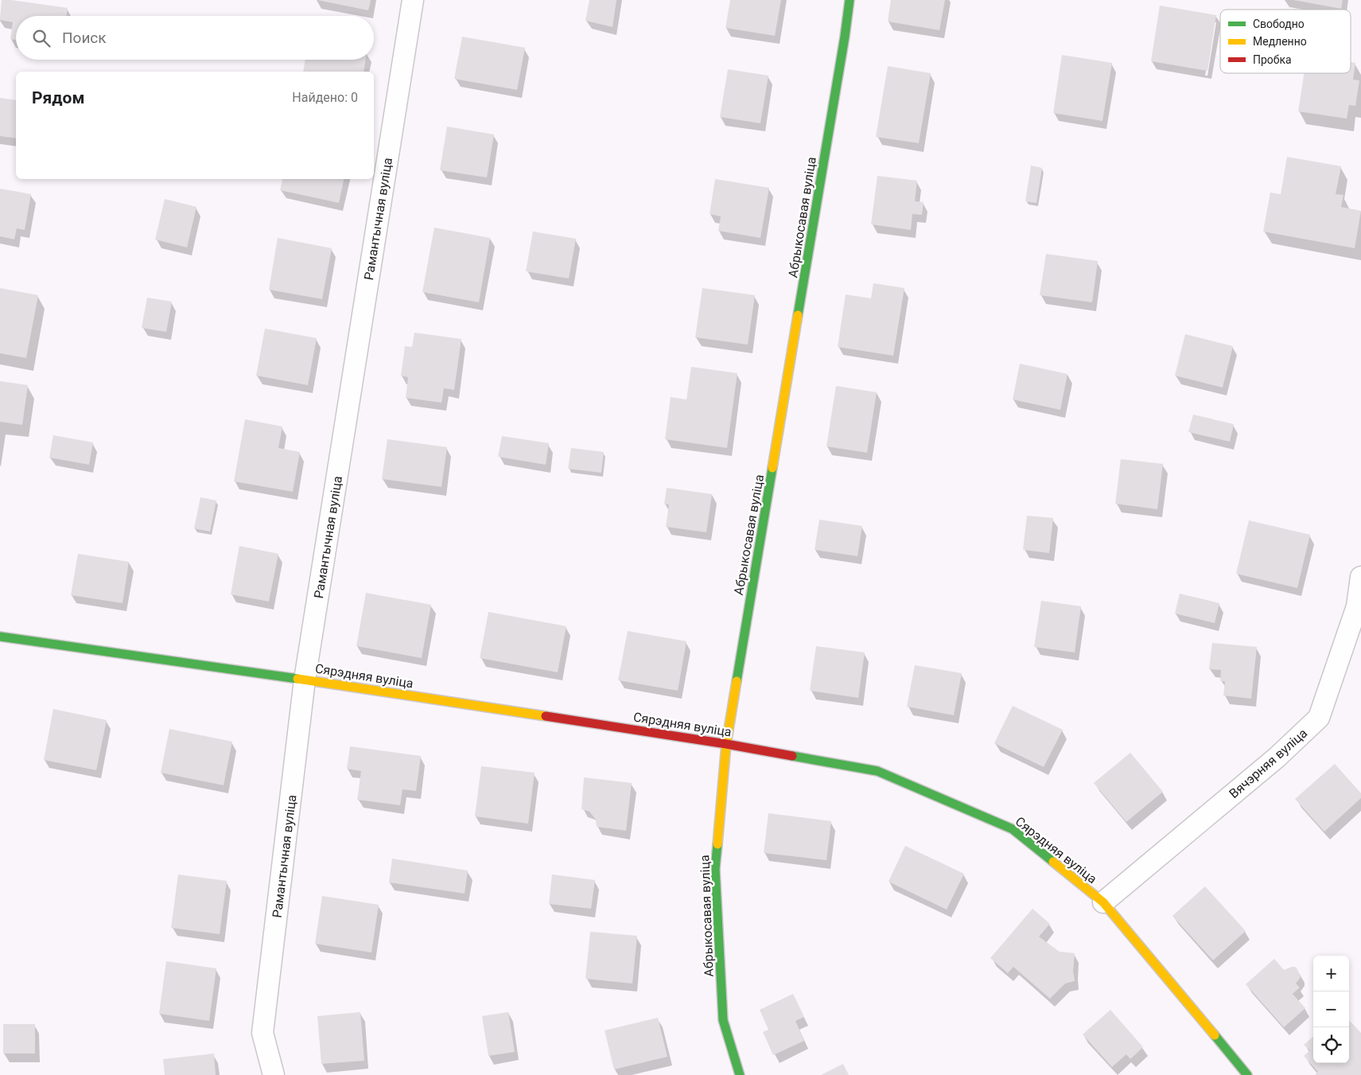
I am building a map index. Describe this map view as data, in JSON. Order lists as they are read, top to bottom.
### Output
{
  "streets": {
    "street": [
      "Абрыкосавая вуліца",
      "Рамантычная вуліца",
      "Сярэдняя вуліца",
      "Вячэрняя вуліца"
    ]
  },
  "crossings": [
    ["Абрыкосавая вуліца", "Сярэдняя вуліца"],
    ["Рамантычная вуліца", "Сярэдняя вуліца"],
    ["Сярэдняя вуліца", "Вячэрняя вуліца"]
  ],
  "legend": ["Свободно", "Медленно", "Пробка"],
  "page": {
    "search": "Поиск",
    "heading": ["Рядом", "Найдено: 0"],
    "map_buttons": ["+", "−"]
  }
}
